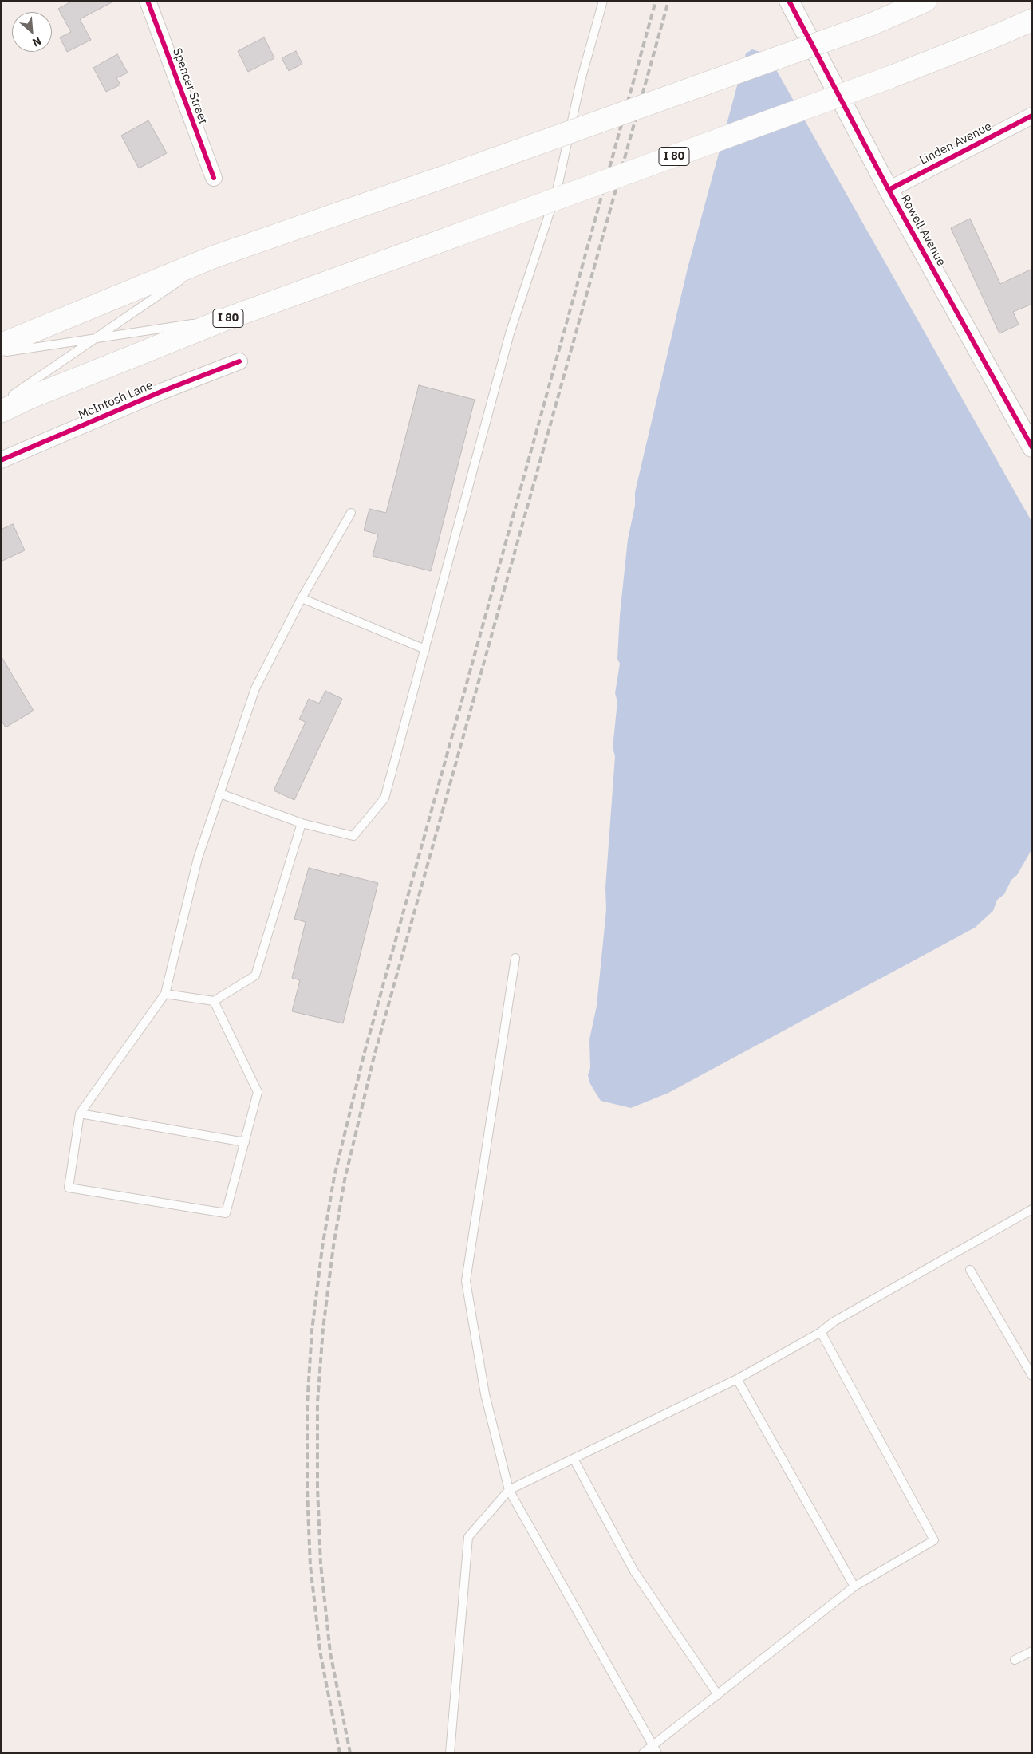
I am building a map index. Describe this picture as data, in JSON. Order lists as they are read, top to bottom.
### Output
{
  "streets": {
    "highway": ["I 80"],
    "street": [
      "Spencer Street",
      "Linden Avenue",
      "Rowell Avenue",
      "McIntosh Lane"
    ]
  },
  "crossings": [
    ["Linden Avenue", "Rowell Avenue"]
  ],
  "north": "bottom right"
}
